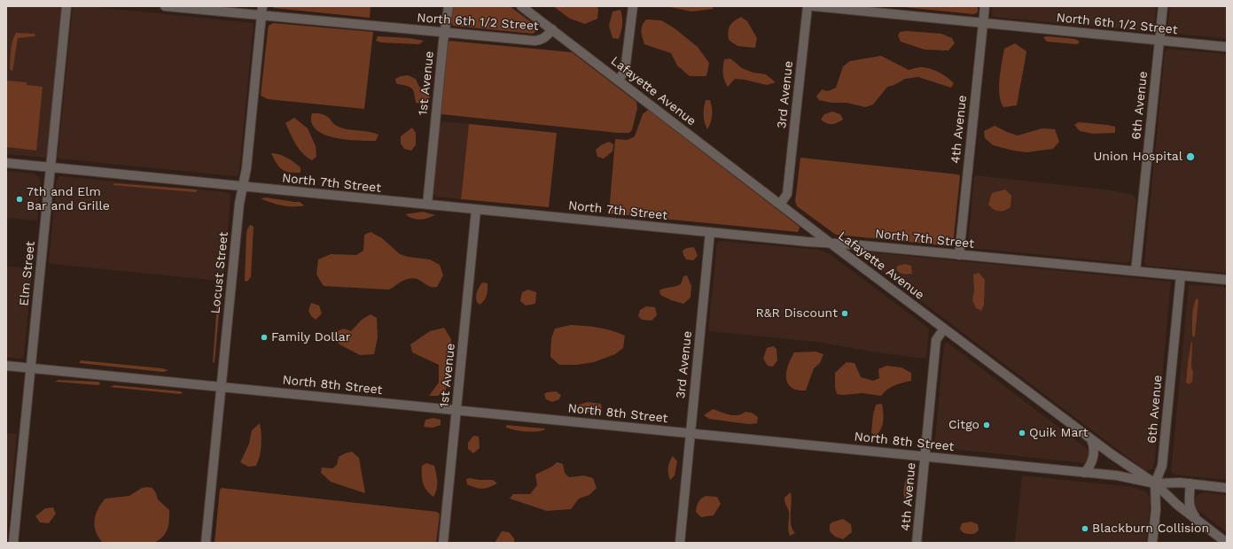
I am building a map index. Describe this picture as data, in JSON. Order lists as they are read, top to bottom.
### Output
{
  "streets": {
    "street": [
      "North 6th 1/2 Street",
      "1st Avenue",
      "Lafayette Avenue",
      "3rd Avenue",
      "6th Avenue",
      "4th Avenue",
      "North 7th Street",
      "Locust Street",
      "Elm Street",
      "North 8th Street"
    ]
  },
  "crossings": [
    ["North 6th 1/2 Street", "1st Avenue"],
    ["North 6th 1/2 Street", "Lafayette Avenue"],
    ["North 6th 1/2 Street", "6th Avenue"],
    ["North 6th 1/2 Street", "4th Avenue"],
    ["North 6th 1/2 Street", "Locust Street"],
    ["1st Avenue", "North 7th Street"],
    ["1st Avenue", "North 8th Street"],
    ["Lafayette Avenue", "3rd Avenue"],
    ["Lafayette Avenue", "6th Avenue"],
    ["Lafayette Avenue", "4th Avenue"],
    ["Lafayette Avenue", "North 7th Street"],
    ["Lafayette Avenue", "North 8th Street"],
    ["3rd Avenue", "North 7th Street"],
    ["3rd Avenue", "North 8th Street"],
    ["6th Avenue", "North 7th Street"],
    ["6th Avenue", "North 8th Street"],
    ["4th Avenue", "North 7th Street"],
    ["4th Avenue", "North 8th Street"],
    ["North 7th Street", "Locust Street"],
    ["North 7th Street", "Elm Street"],
    ["Locust Street", "North 8th Street"],
    ["Elm Street", "North 8th Street"]
  ],
  "places": [
    "Union Hospital",
    "7th and Elm Bar and Grille",
    "R&R Discount",
    "Family Dollar",
    "Citgo",
    "Quik Mart",
    "Blackburn Collision"
  ]
}
